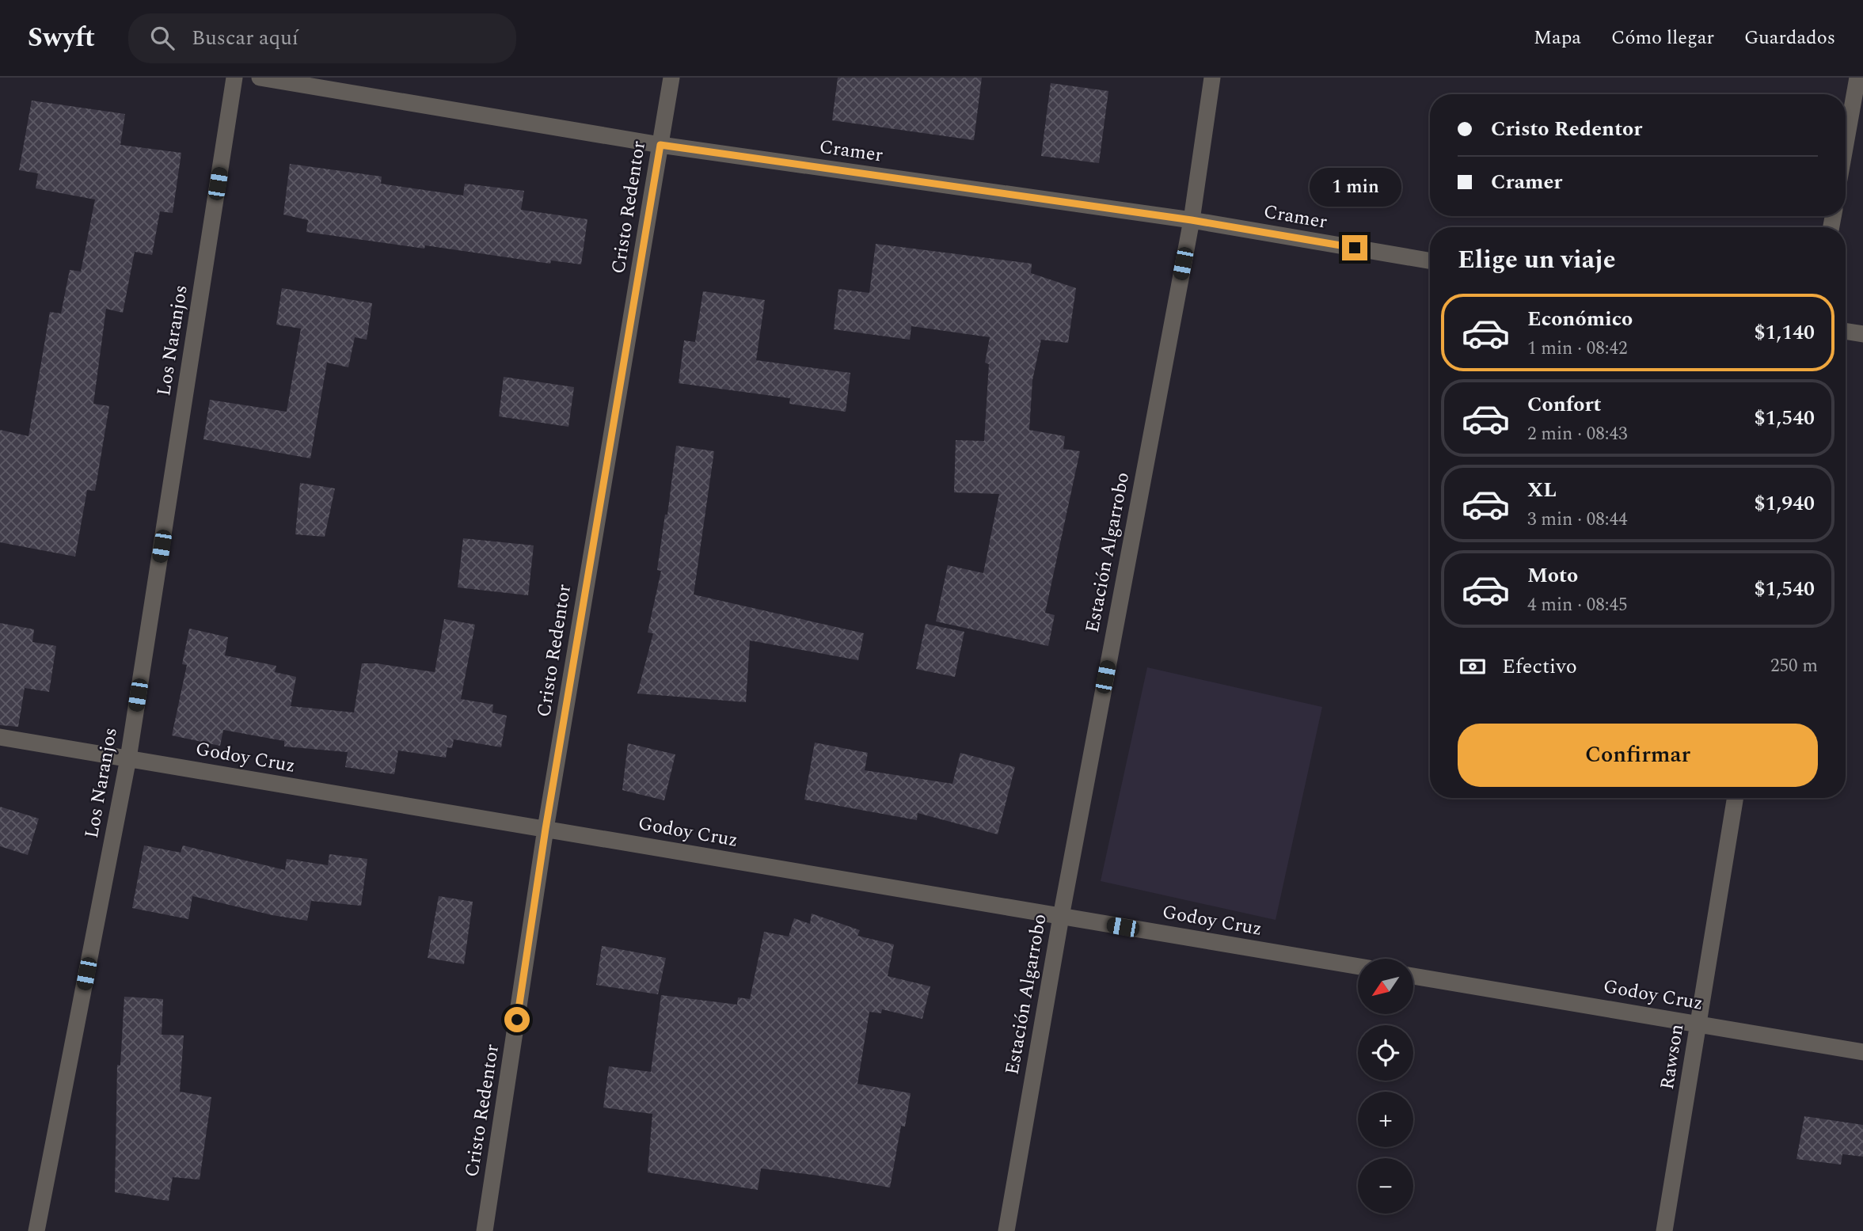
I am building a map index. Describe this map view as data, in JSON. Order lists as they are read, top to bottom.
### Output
{
  "streets": {
    "street": [
      "Cramer",
      "Cristo Redentor",
      "Los Naranjos",
      "Estación Algarrobo",
      "Godoy Cruz",
      "Rawson"
    ]
  },
  "crossings": [
    ["Cramer", "Cristo Redentor"],
    ["Cramer", "Estación Algarrobo"],
    ["Cristo Redentor", "Godoy Cruz"],
    ["Los Naranjos", "Godoy Cruz"],
    ["Estación Algarrobo", "Godoy Cruz"],
    ["Godoy Cruz", "Rawson"]
  ],
  "north": "bottom left",
  "page": {
    "header": "Swyft",
    "search": "Buscar aquí",
    "nav": ["Mapa", "Cómo llegar", "Guardados"],
    "banner": ["Cristo Redentor", "Cramer"],
    "bubble": "1 min",
    "heading": "Elige un viaje",
    "list": [
      {
        "name": "Económico",
        "note": "1 min · 08:42",
        "value": "$1,140"
      },
      {
        "name": "Confort",
        "note": "2 min · 08:43",
        "value": "$1,540"
      },
      {
        "name": "XL",
        "note": "3 min · 08:44",
        "value": "$1,940"
      },
      {
        "name": "Moto",
        "note": "4 min · 08:45",
        "value": "$1,540"
      }
    ],
    "pay": ["Efectivo", "250 m"],
    "buttons": "Confirmar",
    "map_buttons": ["+", "−"]
  }
}
